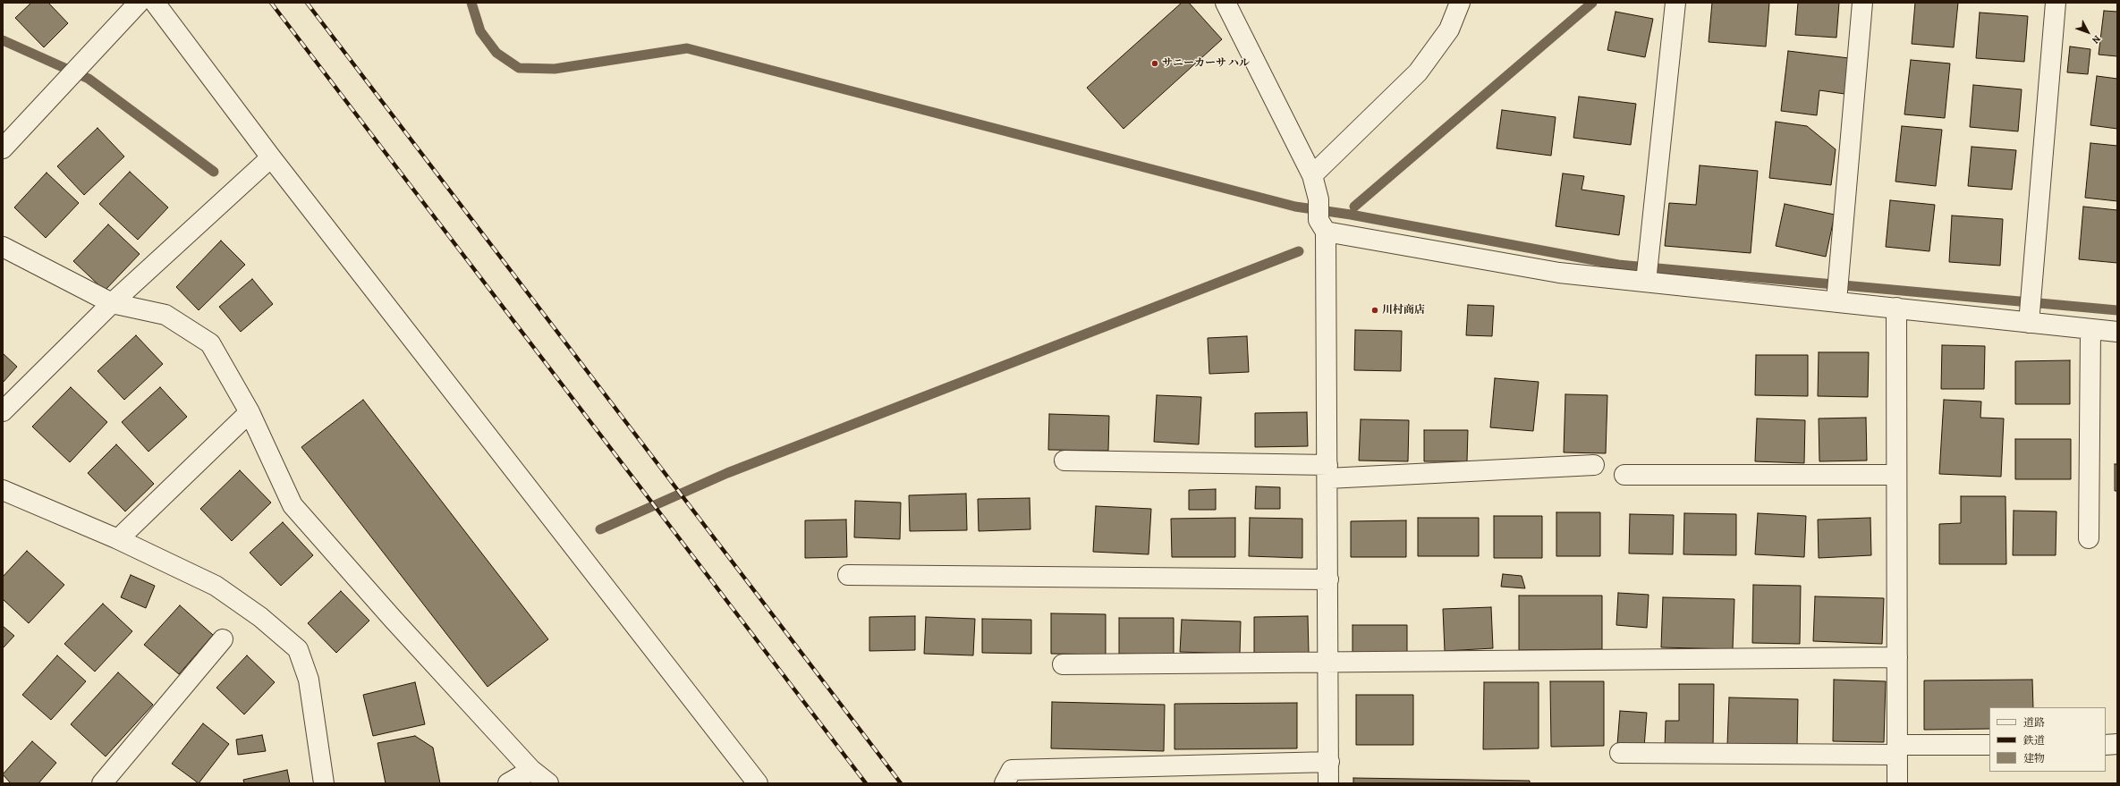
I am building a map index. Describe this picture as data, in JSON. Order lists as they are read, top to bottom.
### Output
{
  "places": ["サニーカーサ ハル", "川村商店"],
  "legend": ["道路", "鉄道", "建物"],
  "north": "bottom right"
}
